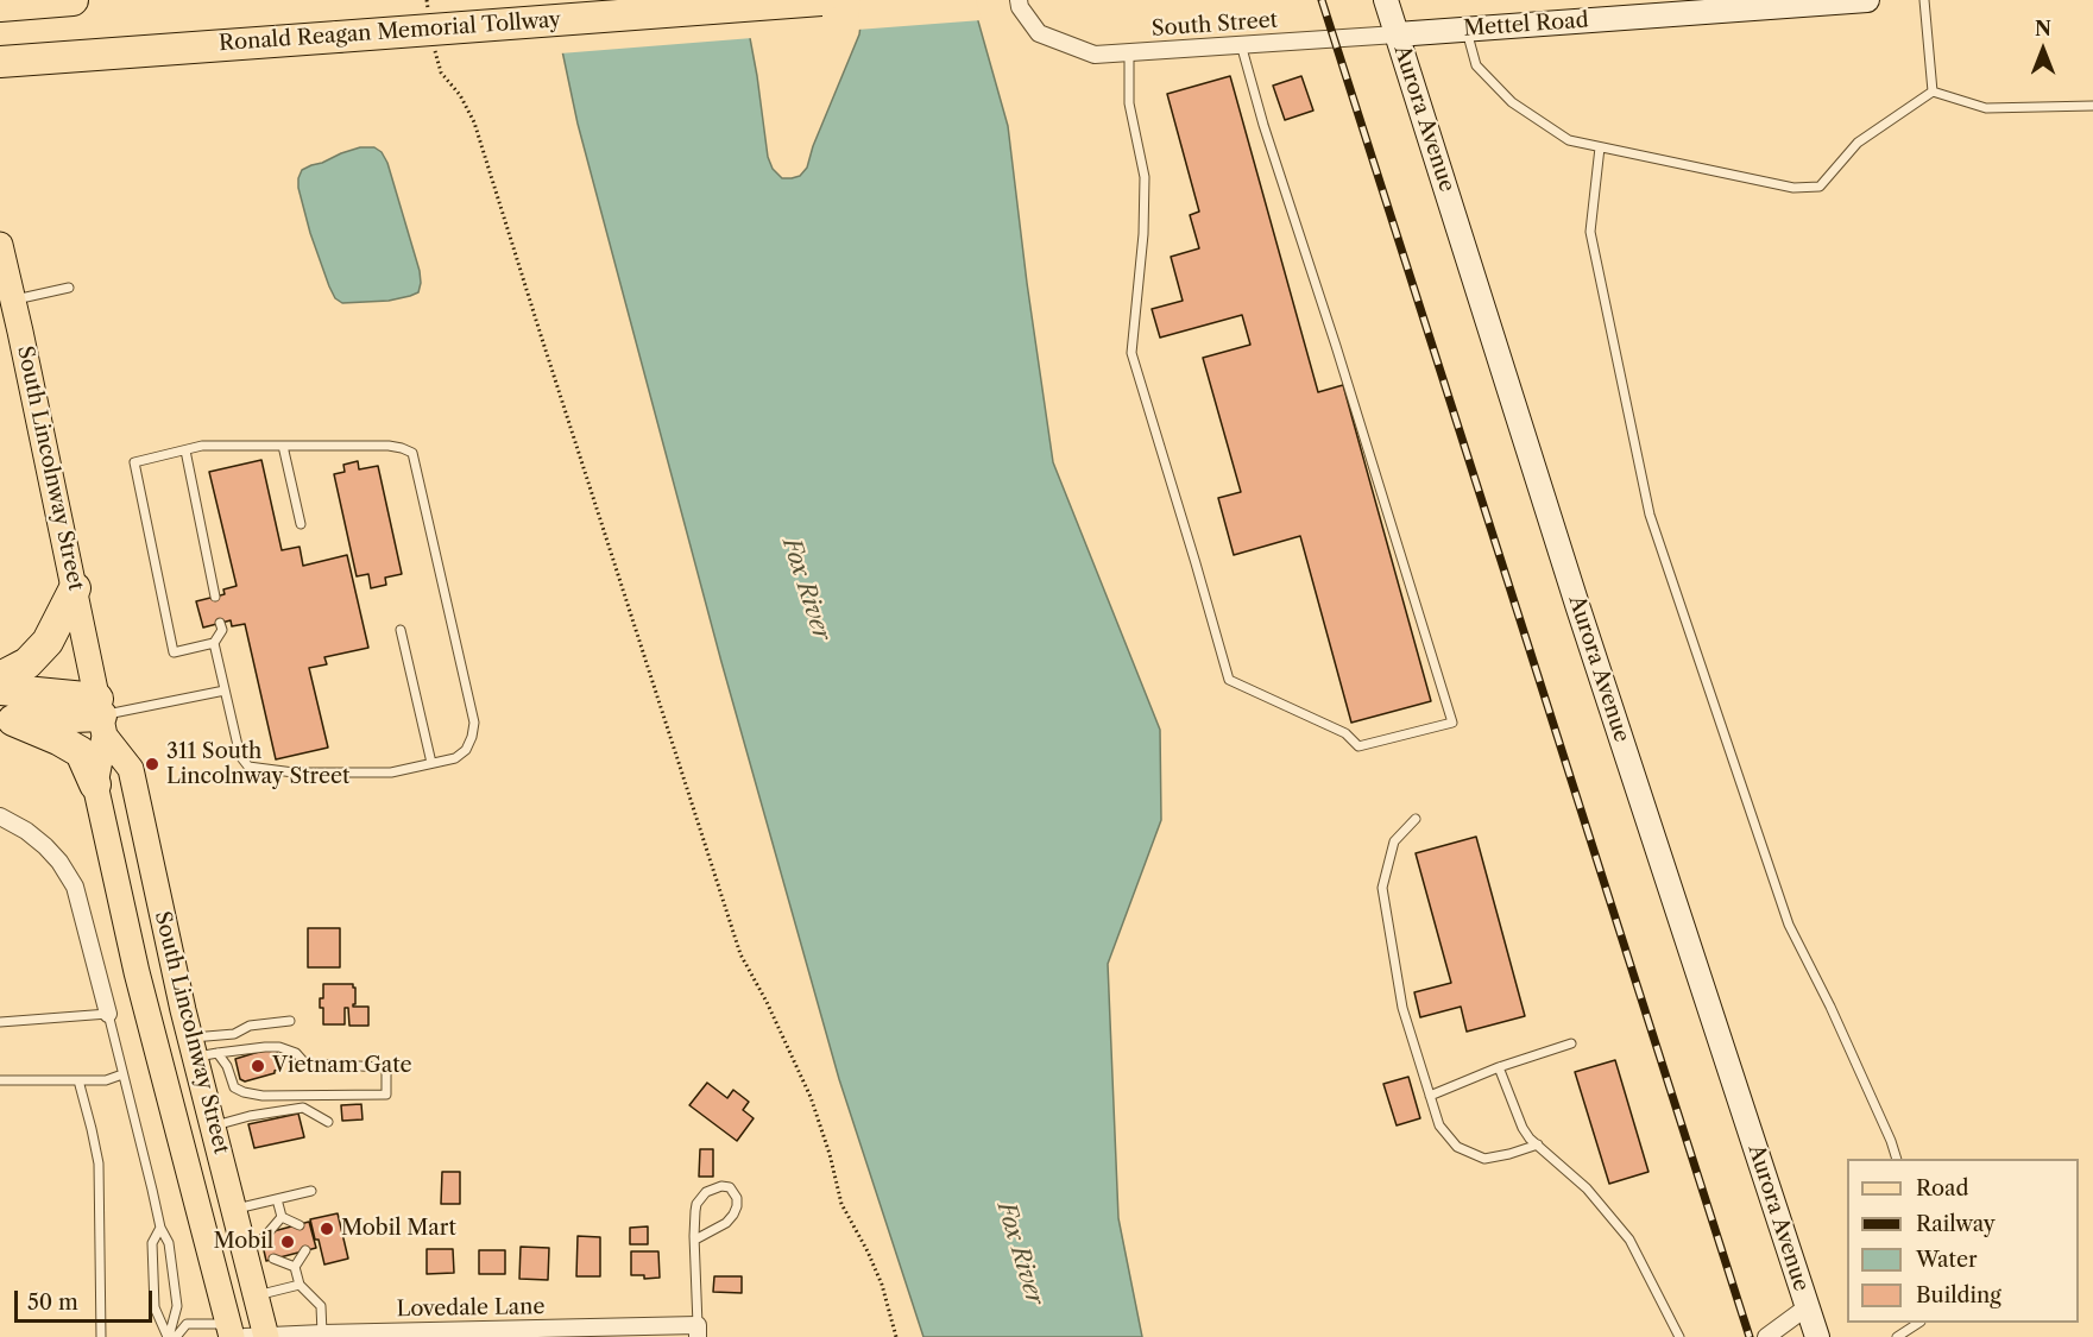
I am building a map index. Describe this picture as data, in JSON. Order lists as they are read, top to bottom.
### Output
{
  "streets": {
    "highway": ["Ronald Reagan Memorial Tollway"],
    "main road": ["Mettel Road", "Aurora Avenue", "South Lincolnway Street"],
    "street": ["South Street", "Lovedale Lane"]
  },
  "crossings": [
    ["South Street", "Mettel Road"],
    ["South Street", "Aurora Avenue"],
    ["Mettel Road", "Aurora Avenue"],
    ["South Lincolnway Street", "Lovedale Lane"]
  ],
  "water": ["Fox River"],
  "places": [
    "311 South Lincolnway Street",
    "Vietnam Gate",
    "Mobil Mart",
    "Mobil"
  ],
  "legend": [
    "Road",
    "Railway",
    "Water",
    "Building"
  ],
  "scale_bar": "50 m",
  "north": "top"
}
